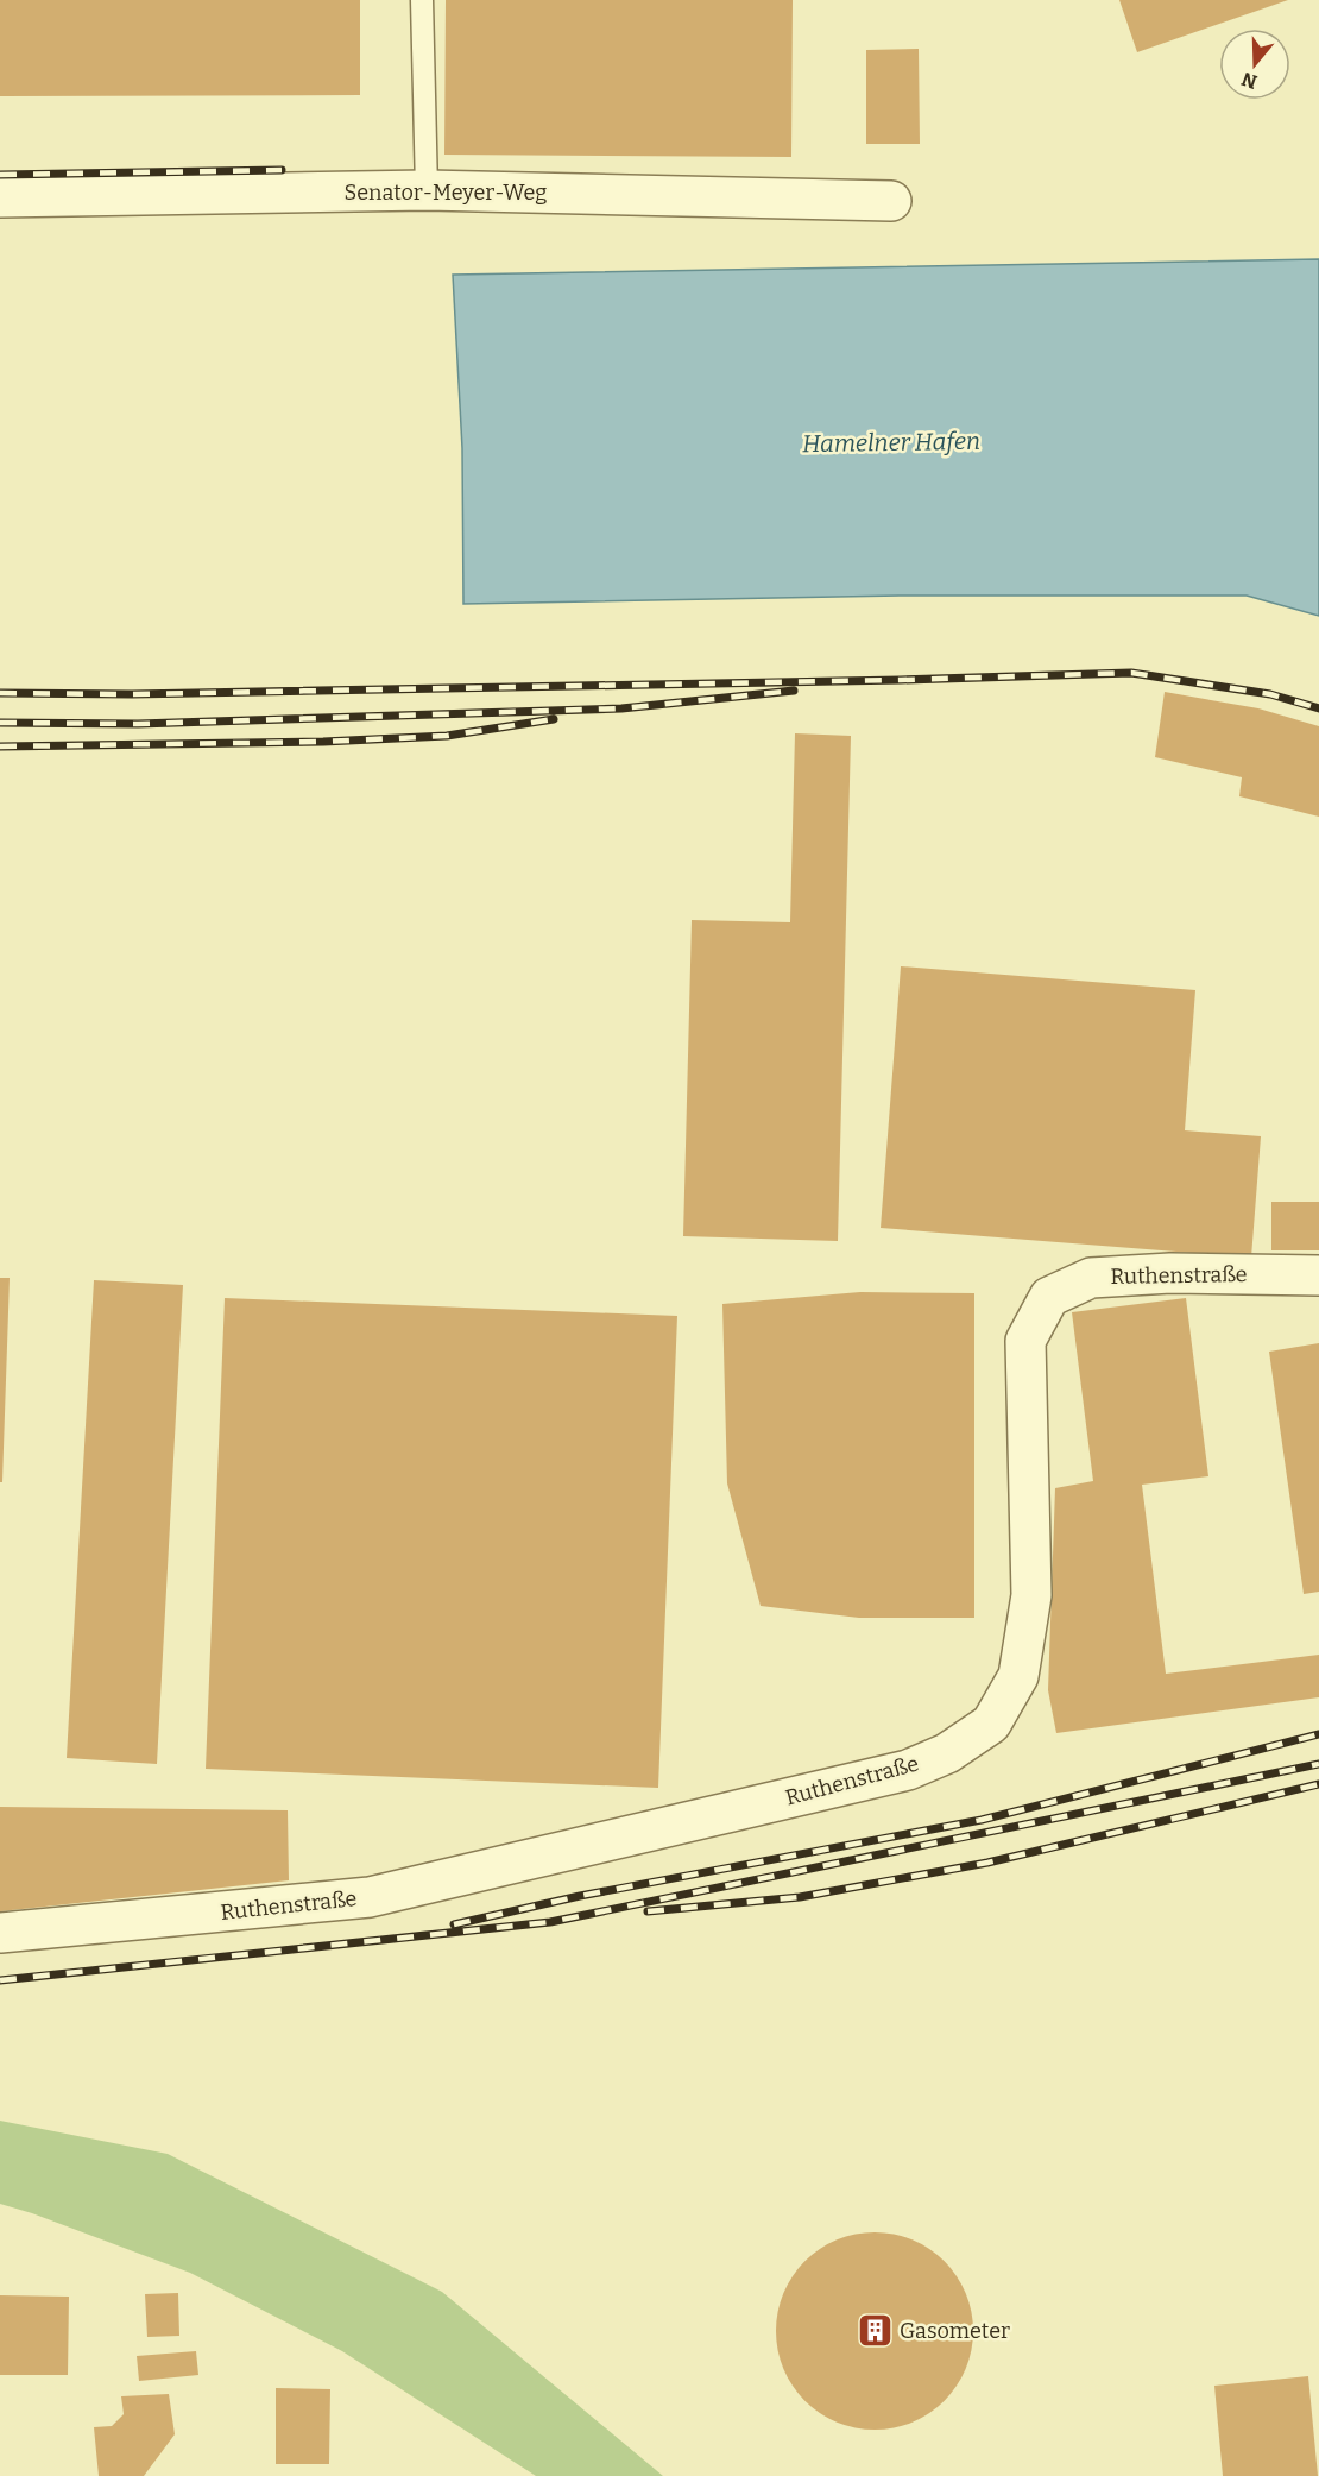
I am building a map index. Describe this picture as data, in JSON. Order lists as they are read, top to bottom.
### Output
{
  "streets": {
    "street": ["Senator-Meyer-Weg", "Ruthenstraße"]
  },
  "water": ["Hamelner Hafen"],
  "places": {
    "building": ["Gasometer"]
  },
  "north": "bottom"
}
